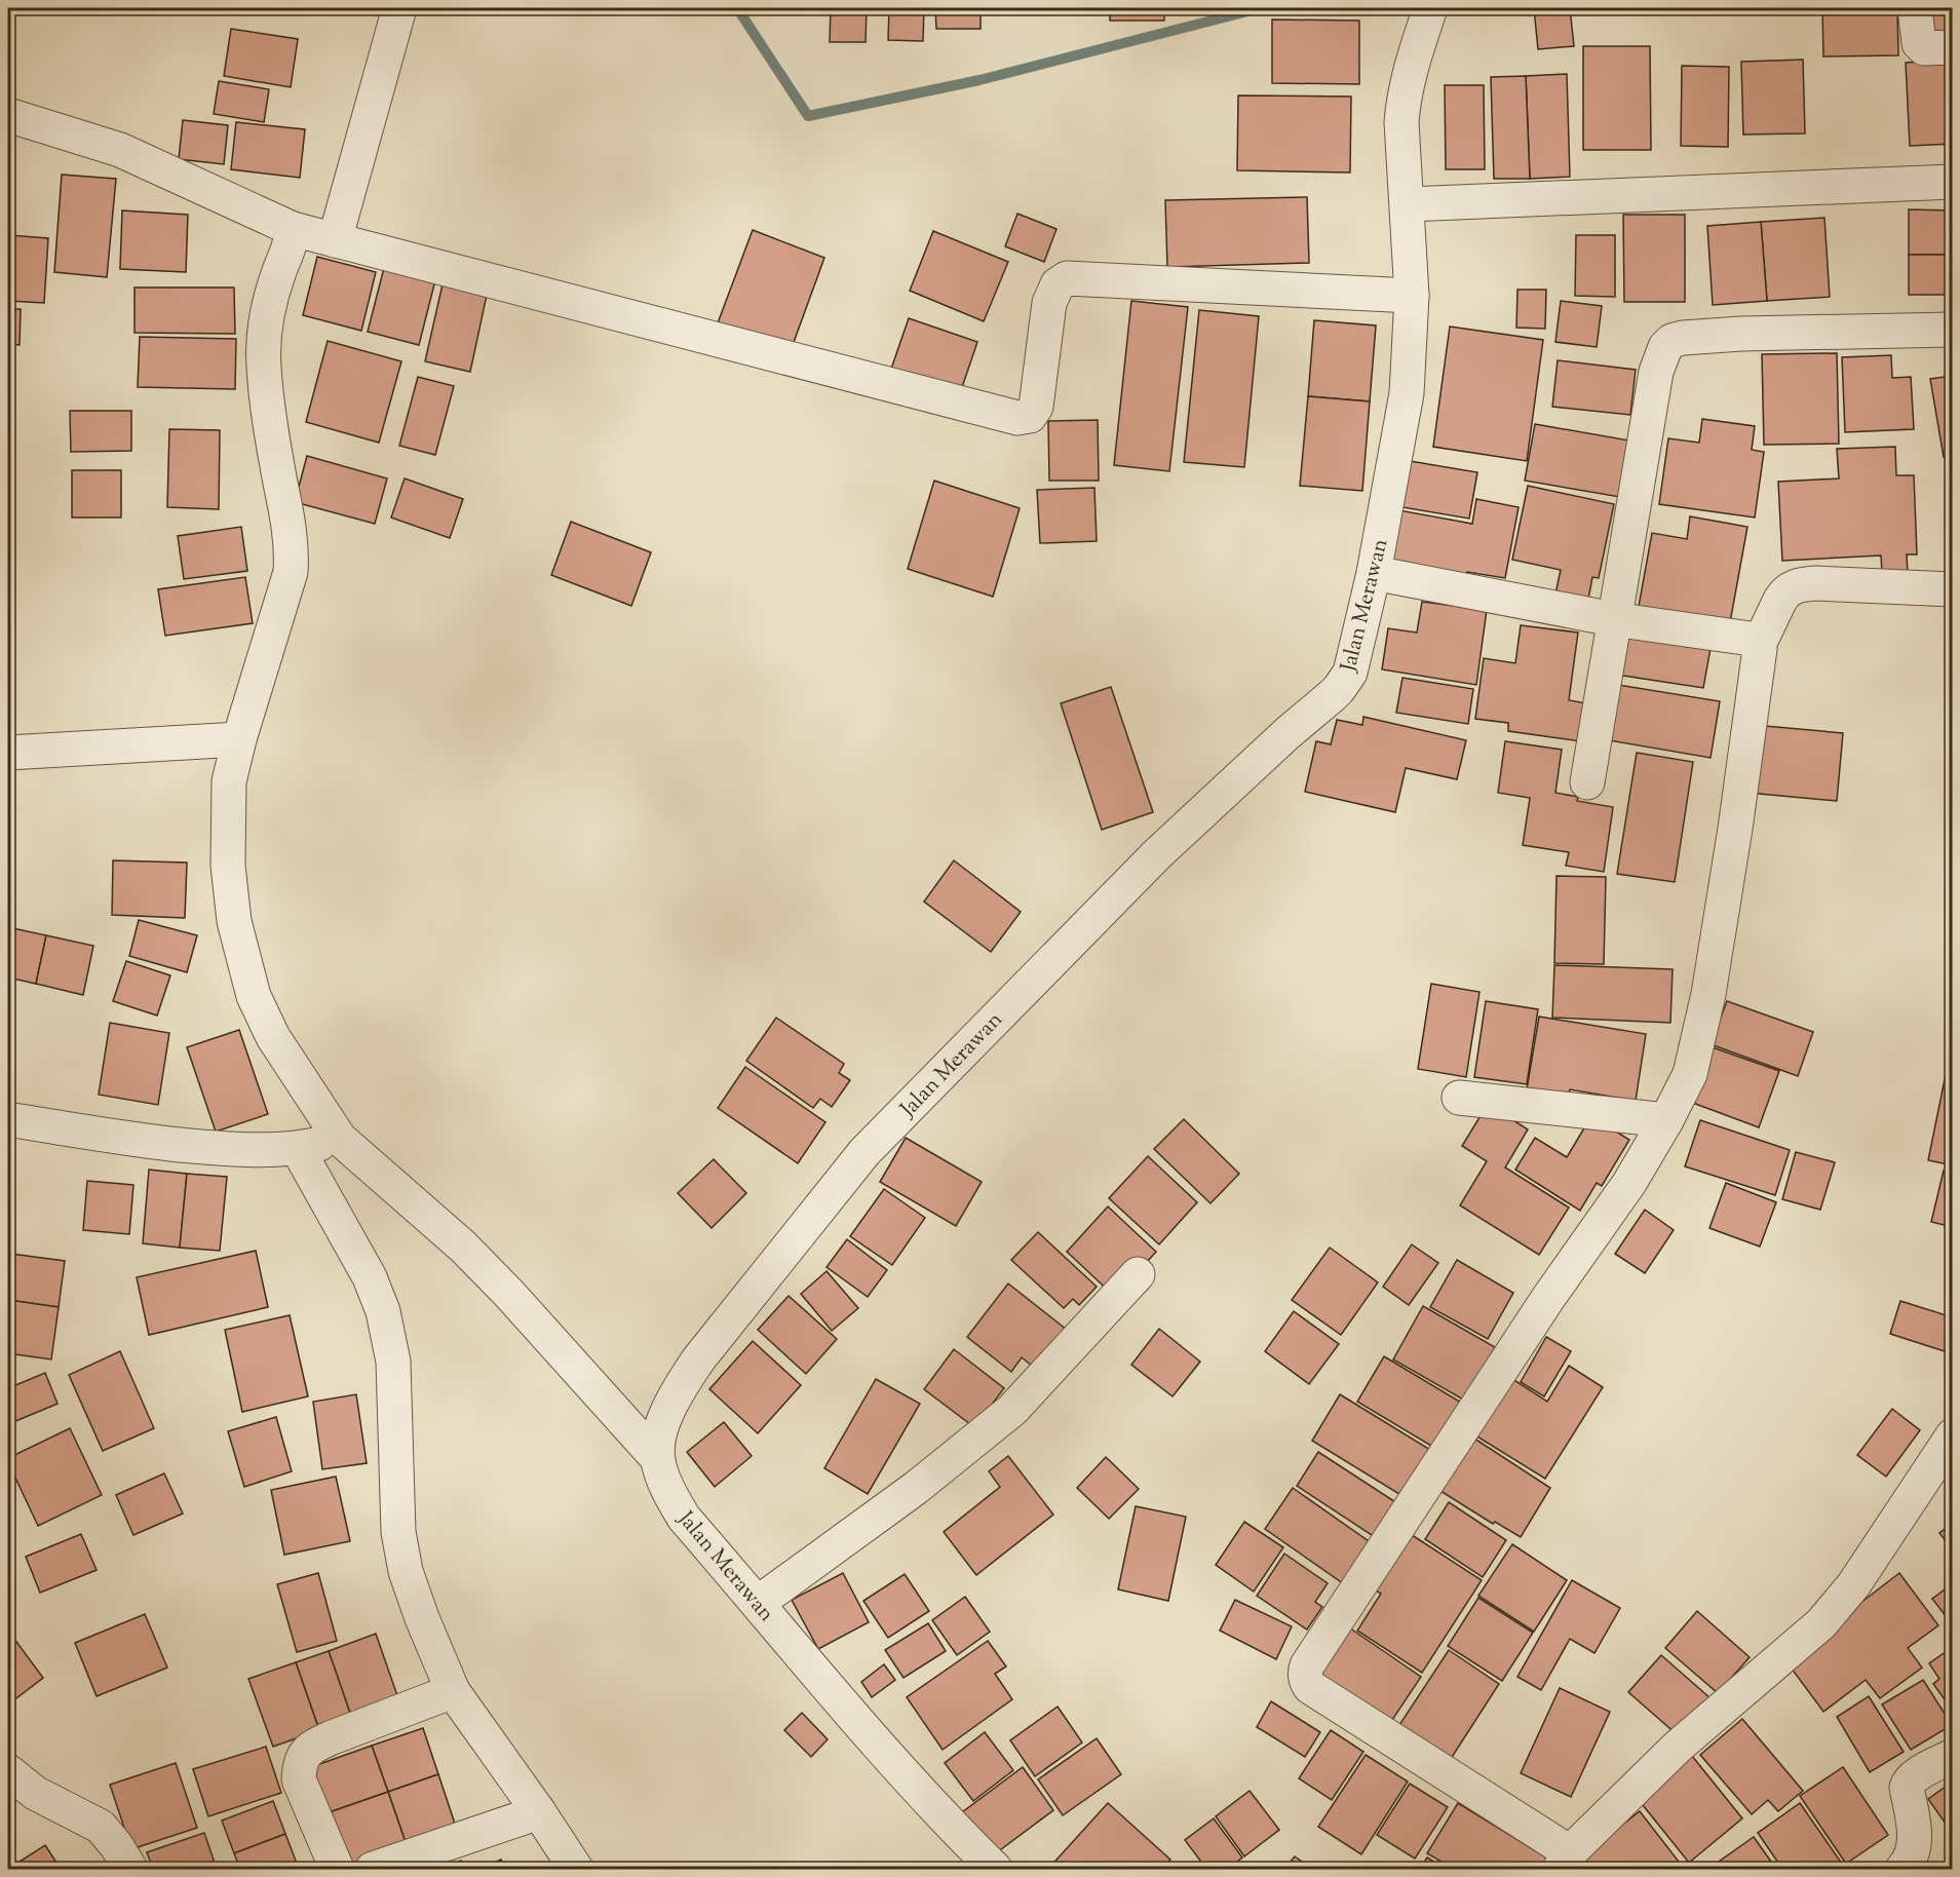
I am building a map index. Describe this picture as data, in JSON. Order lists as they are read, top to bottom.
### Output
{
  "streets": {
    "street": ["Jalan Merawan"]
  }
}
